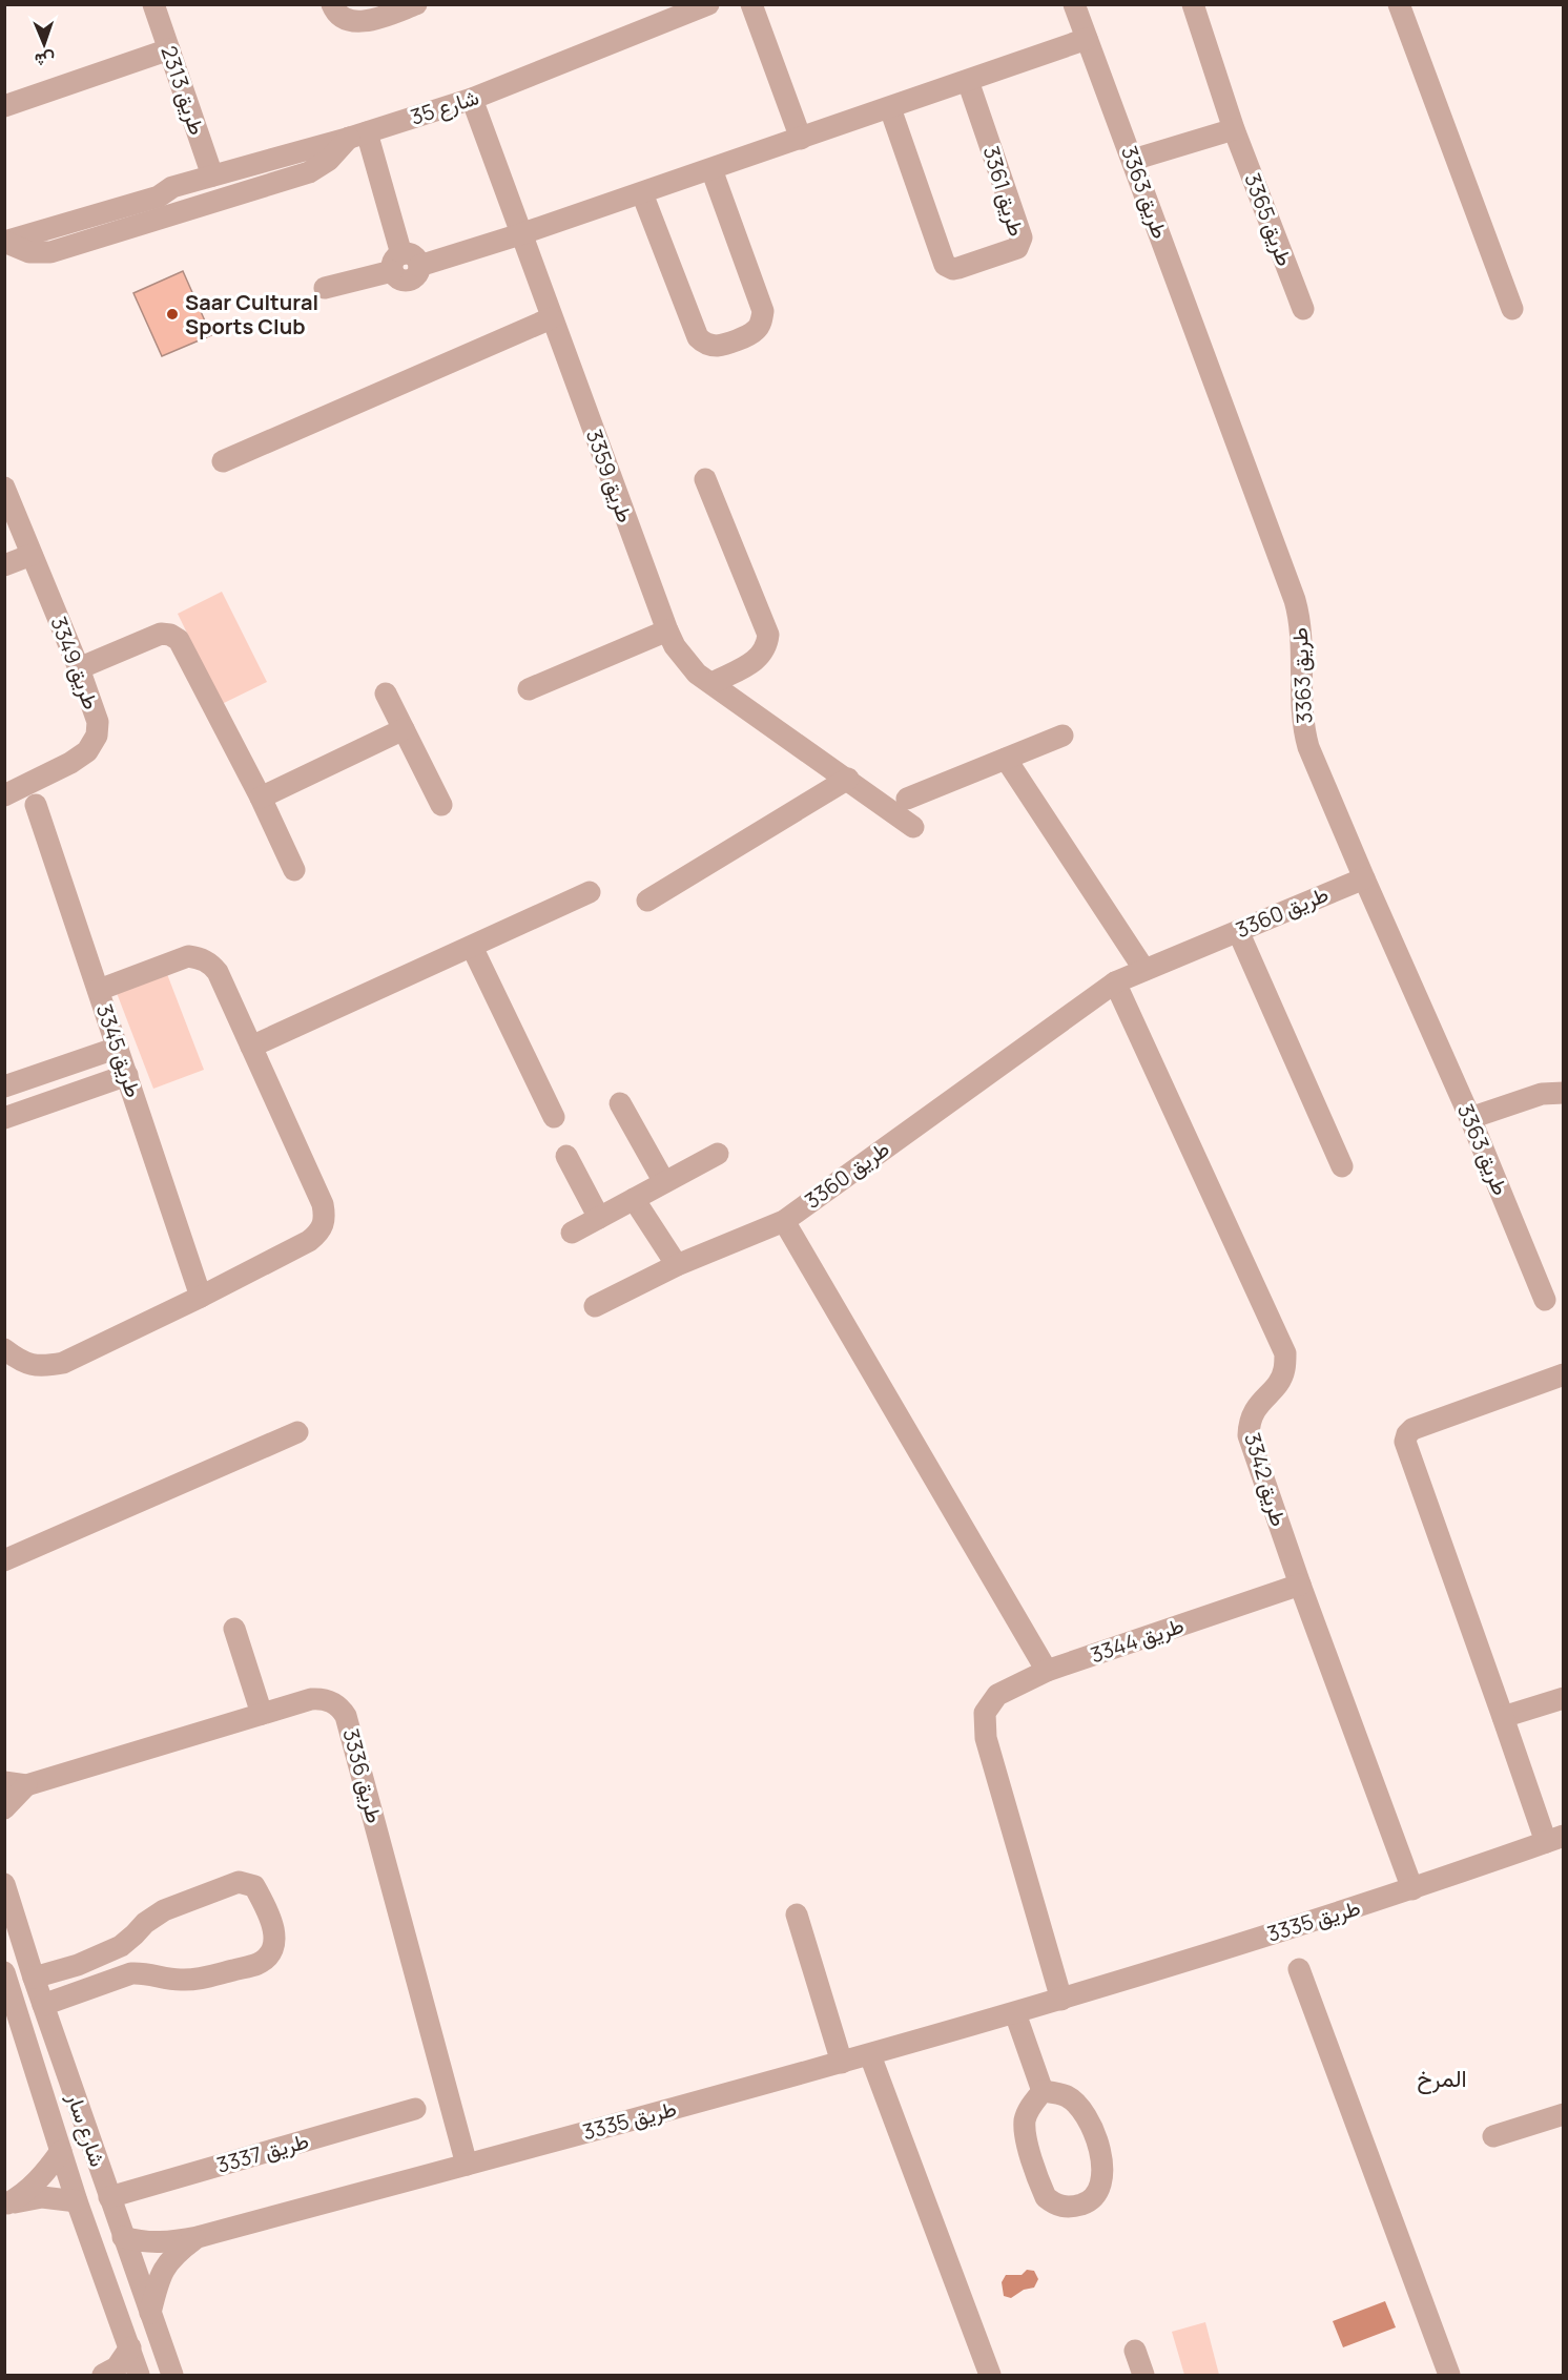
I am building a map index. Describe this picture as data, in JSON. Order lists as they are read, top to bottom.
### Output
{
  "streets": {
    "street": [
      "طريق 2313",
      "شارع 35",
      "طريق 3361",
      "طريق 3363",
      "طريق 3365",
      "طريق 3359",
      "طريق 3349",
      "طريق 3360",
      "طريق 3345",
      "طريق 3342",
      "طريق 3344",
      "طريق 3336",
      "طريق 3335",
      "شارع سار",
      "طريق 3337"
    ]
  },
  "crossings": [
    ["طريق 2313", "شارع 35"],
    ["شارع 35", "طريق 3359"],
    ["طريق 3363", "طريق 3360"],
    ["طريق 3360", "طريق 3342"],
    ["طريق 3360", "طريق 3344"],
    ["طريق 3342", "طريق 3344"],
    ["طريق 3342", "طريق 3335"],
    ["طريق 3344", "طريق 3335"],
    ["طريق 3336", "طريق 3335"],
    ["طريق 3335", "شارع سار"],
    ["شارع سار", "طريق 3337"]
  ],
  "districts": ["المرخ"],
  "places": ["Saar Cultural Sports Club"],
  "north": "bottom"
}
